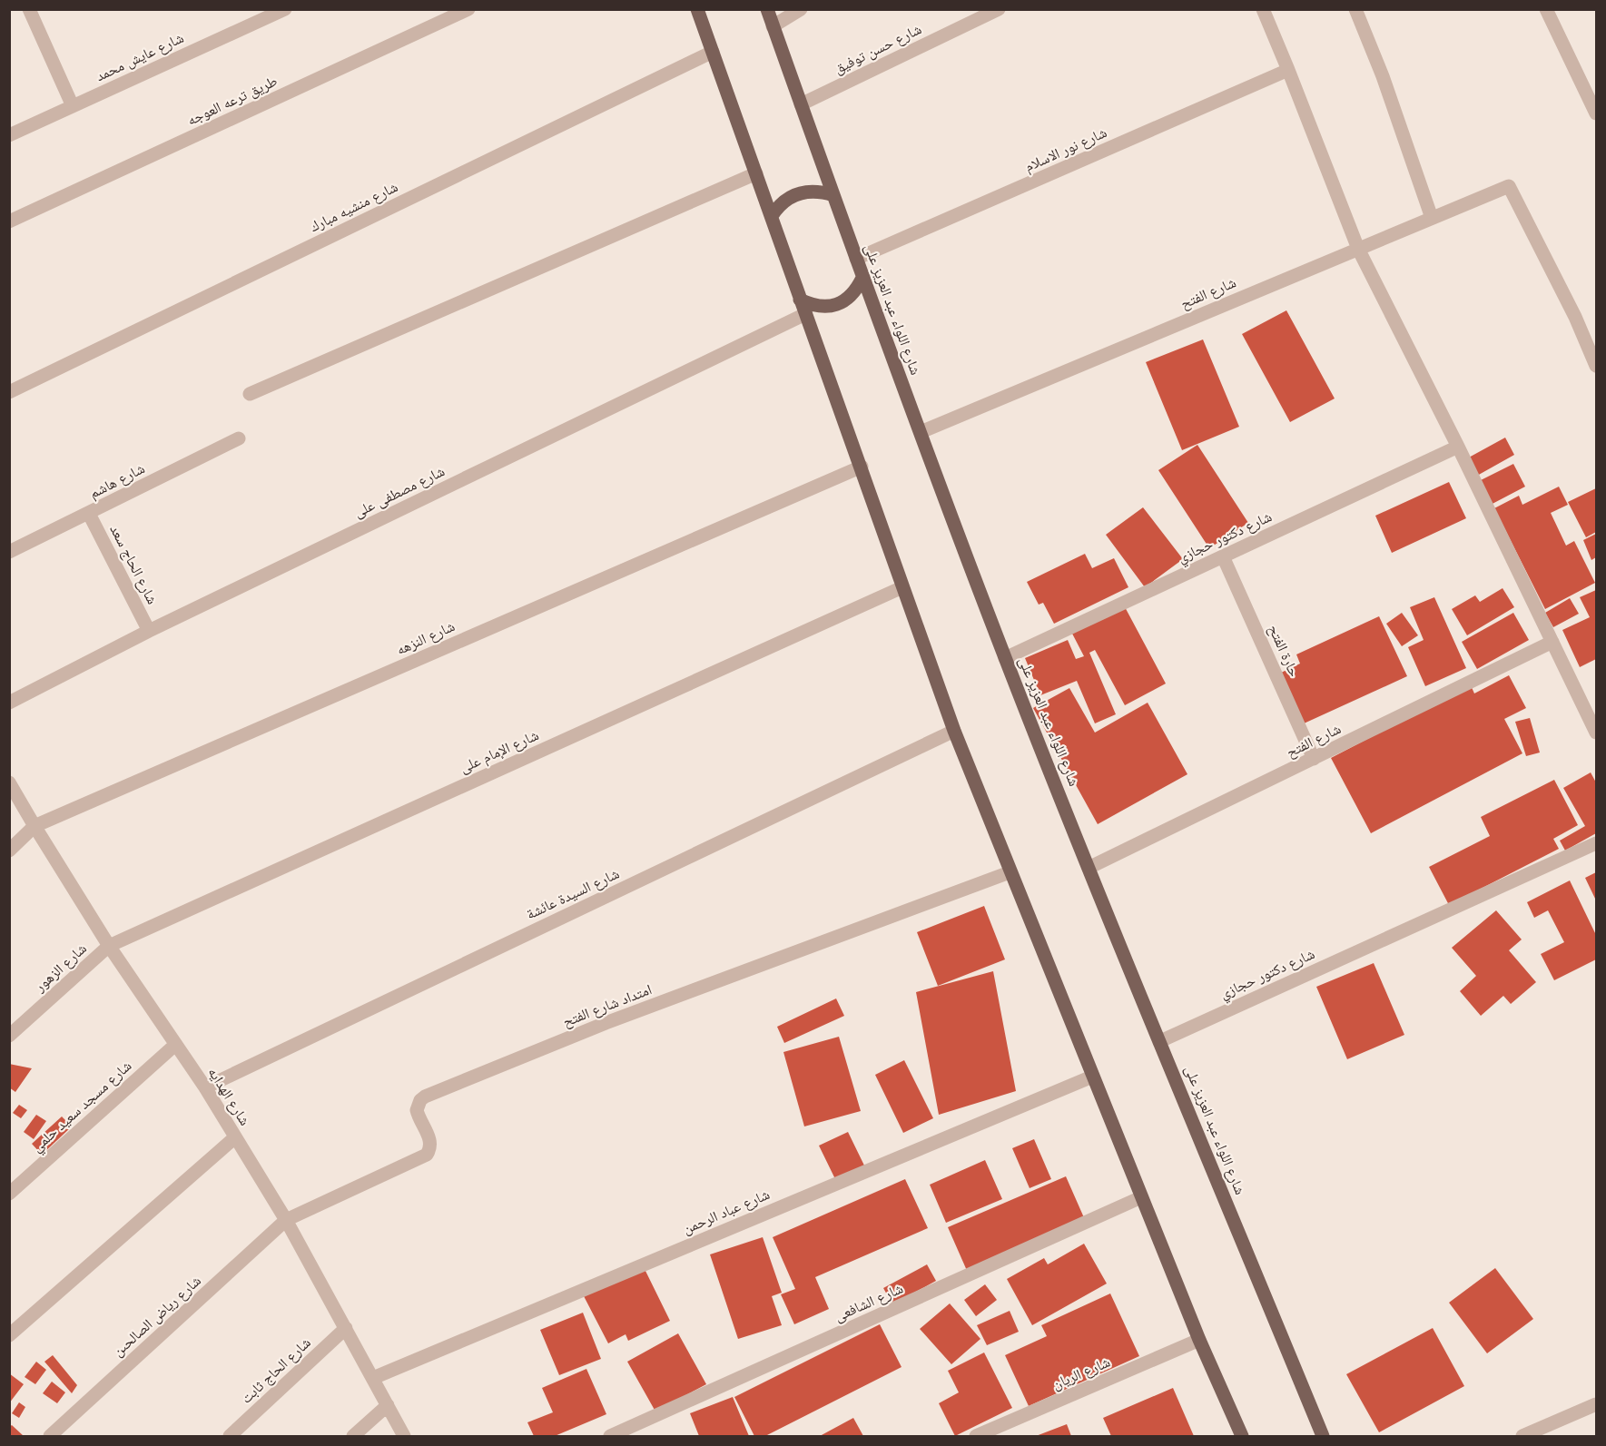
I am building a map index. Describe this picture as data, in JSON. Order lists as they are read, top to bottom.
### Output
{
  "streets": {
    "main road": ["شارع اللواء عبد العزيز على"],
    "street": [
      "شارع حسن توفيق",
      "شارع عايش محمد",
      "طريق ترعه العوجه",
      "شارع نور الاسلام",
      "شارع منشيه مبارك",
      "شارع الفتح",
      "شارع هاشم",
      "شارع مصطفى على",
      "شارع دكتور حجازي",
      "شارع الحاج سعد",
      "شارع النزهه",
      "حارة الفتح",
      "شارع الإمام على",
      "شارع السيدة عائشة",
      "شارع الزهور",
      "امتداد شارع الفتح",
      "شارع الهدايه",
      "شارع مسجد سعيد حلمي",
      "شارع عباد الرحمن",
      "شارع الشافعى",
      "شارع رياض الصالحىن",
      "شارع الحاج ثابت",
      "شارع الريان"
    ]
  },
  "crossings": [
    ["شارع حسن توفيق", "شارع اللواء عبد العزيز على"],
    ["شارع نور الاسلام", "شارع اللواء عبد العزيز على"],
    ["شارع الفتح", "شارع اللواء عبد العزيز على"],
    ["شارع الفتح", "حارة الفتح"],
    ["شارع اللواء عبد العزيز على", "شارع دكتور حجازي"],
    ["شارع هاشم", "شارع الحاج سعد"],
    ["شارع مصطفى على", "شارع الحاج سعد"],
    ["شارع دكتور حجازي", "حارة الفتح"],
    ["شارع النزهه", "شارع الهدايه"],
    ["شارع الإمام على", "شارع الزهور"],
    ["شارع الإمام على", "شارع الهدايه"],
    ["شارع السيدة عائشة", "شارع الهدايه"],
    ["شارع الزهور", "شارع الهدايه"],
    ["امتداد شارع الفتح", "شارع الهدايه"],
    ["امتداد شارع الفتح", "شارع رياض الصالحىن"],
    ["شارع الهدايه", "شارع مسجد سعيد حلمي"],
    ["شارع الهدايه", "شارع عباد الرحمن"],
    ["شارع الهدايه", "شارع رياض الصالحىن"],
    ["شارع الهدايه", "شارع الحاج ثابت"]
  ]
}
